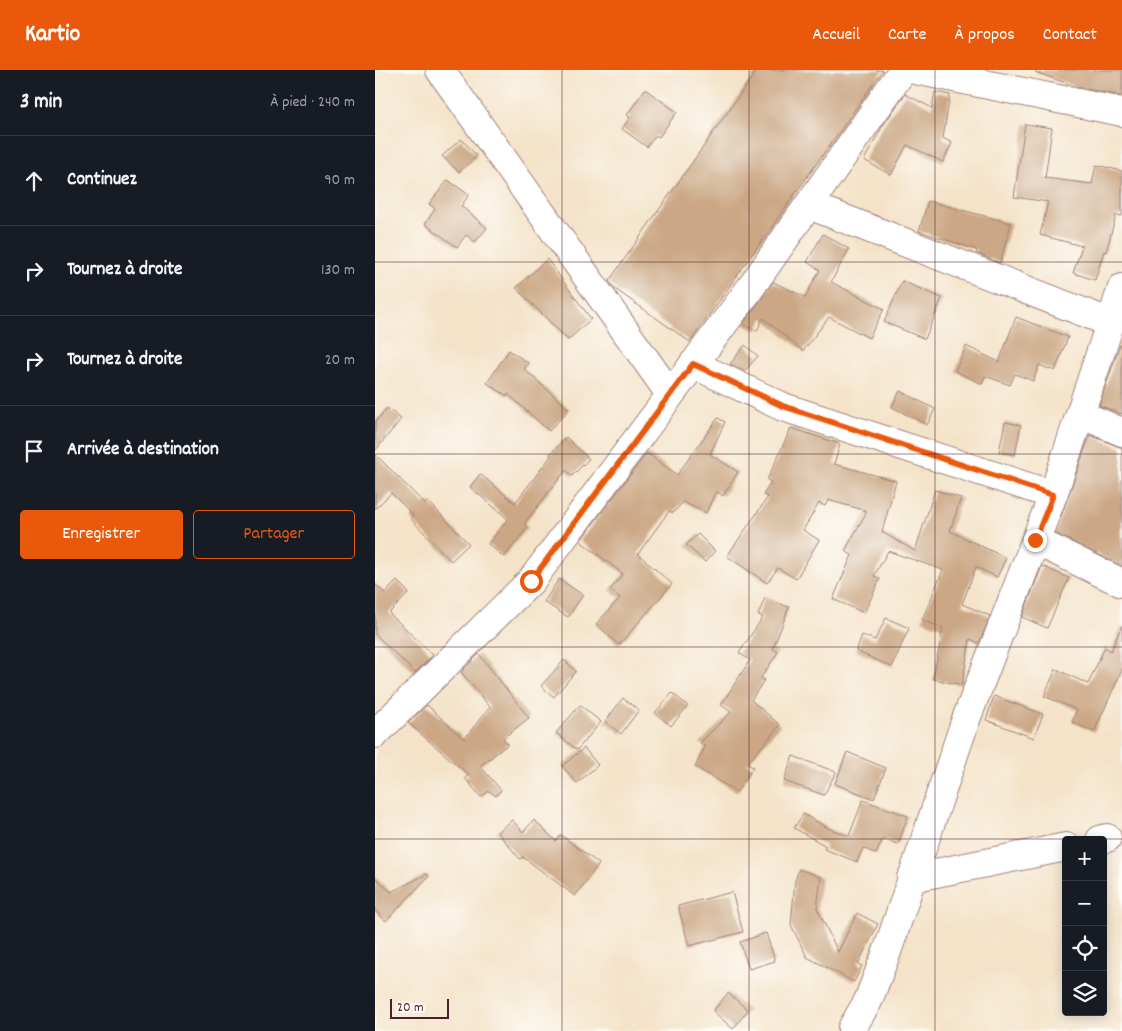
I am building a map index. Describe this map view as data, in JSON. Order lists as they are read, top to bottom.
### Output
{
  "scale_bar": "20 m",
  "page": {
    "header": "Kartio",
    "nav": [
      "Accueil",
      "Carte",
      "À propos",
      "Contact"
    ],
    "heading": ["3 min", "À pied · 240 m"],
    "list": [
      ["Continuez", "90 m"],
      ["Tournez à droite", "130 m"],
      ["Tournez à droite", "20 m"],
      "Arrivée à destination"
    ],
    "buttons": ["Enregistrer", "Partager"],
    "map_buttons": ["+", "−"],
    "scale": "20 m"
  }
}
